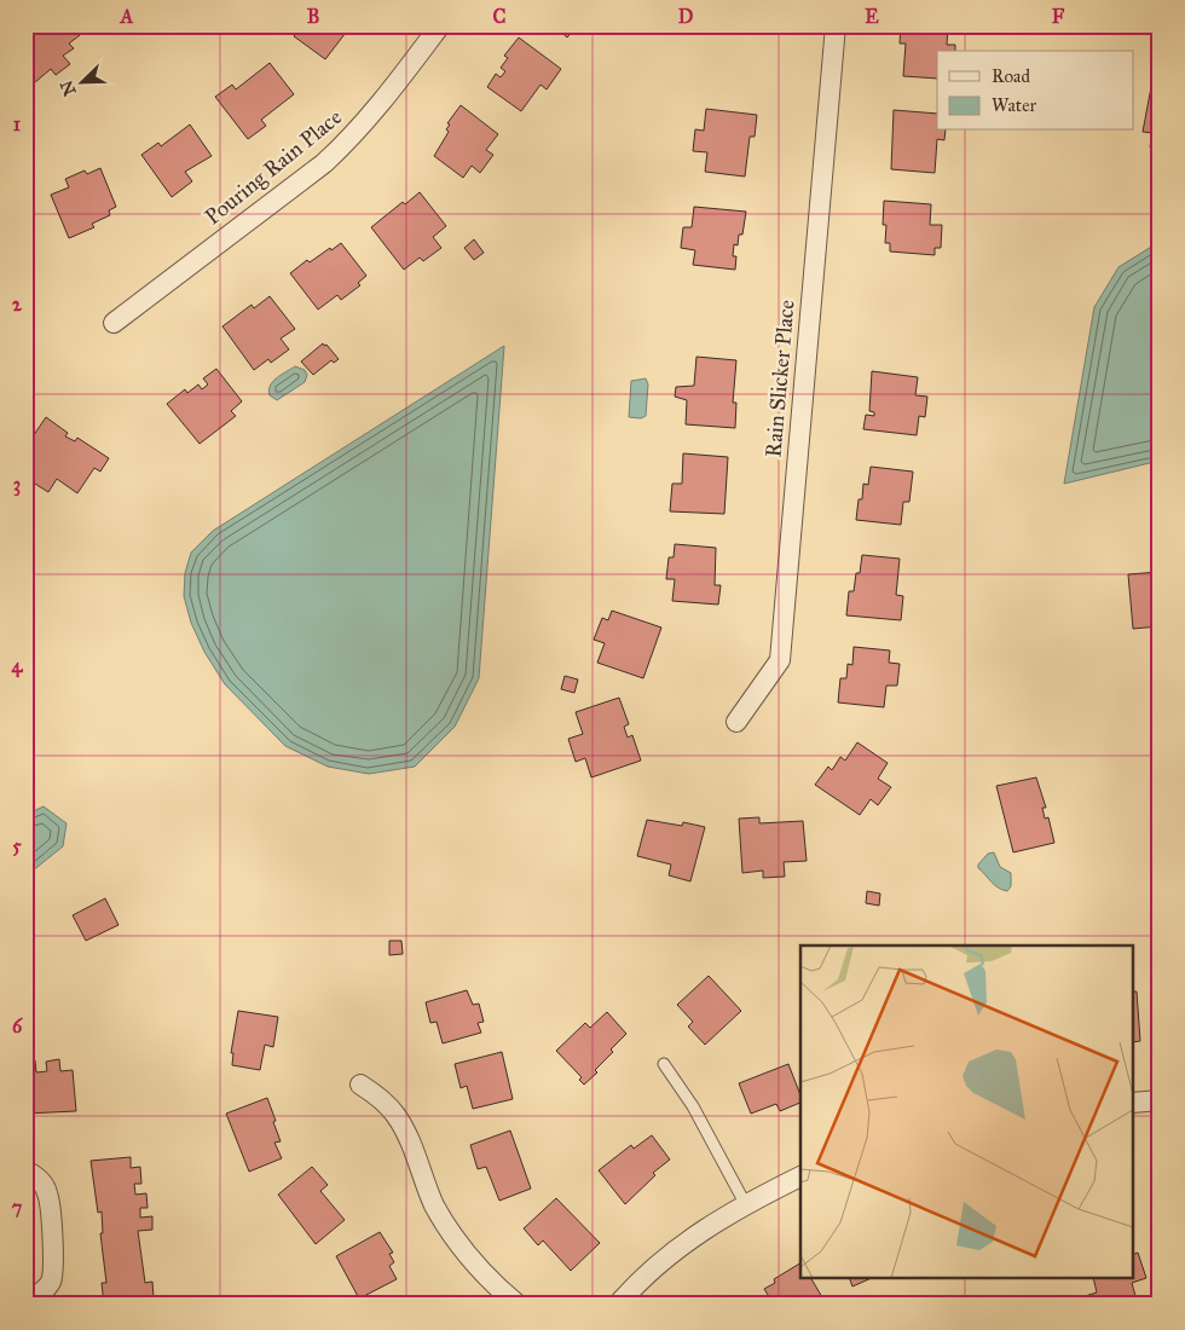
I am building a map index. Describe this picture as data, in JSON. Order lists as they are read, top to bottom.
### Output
{
  "streets": {
    "street": ["Pouring Rain Place", "Rain Slicker Place"]
  },
  "legend": ["Road", "Water"],
  "north": "bottom left",
  "grid": {
    "columns": [
      "A",
      "B",
      "C",
      "D",
      "E",
      "F"
    ],
    "rows": [
      "1",
      "2",
      "3",
      "4",
      "5",
      "6",
      "7"
    ]
  }
}
